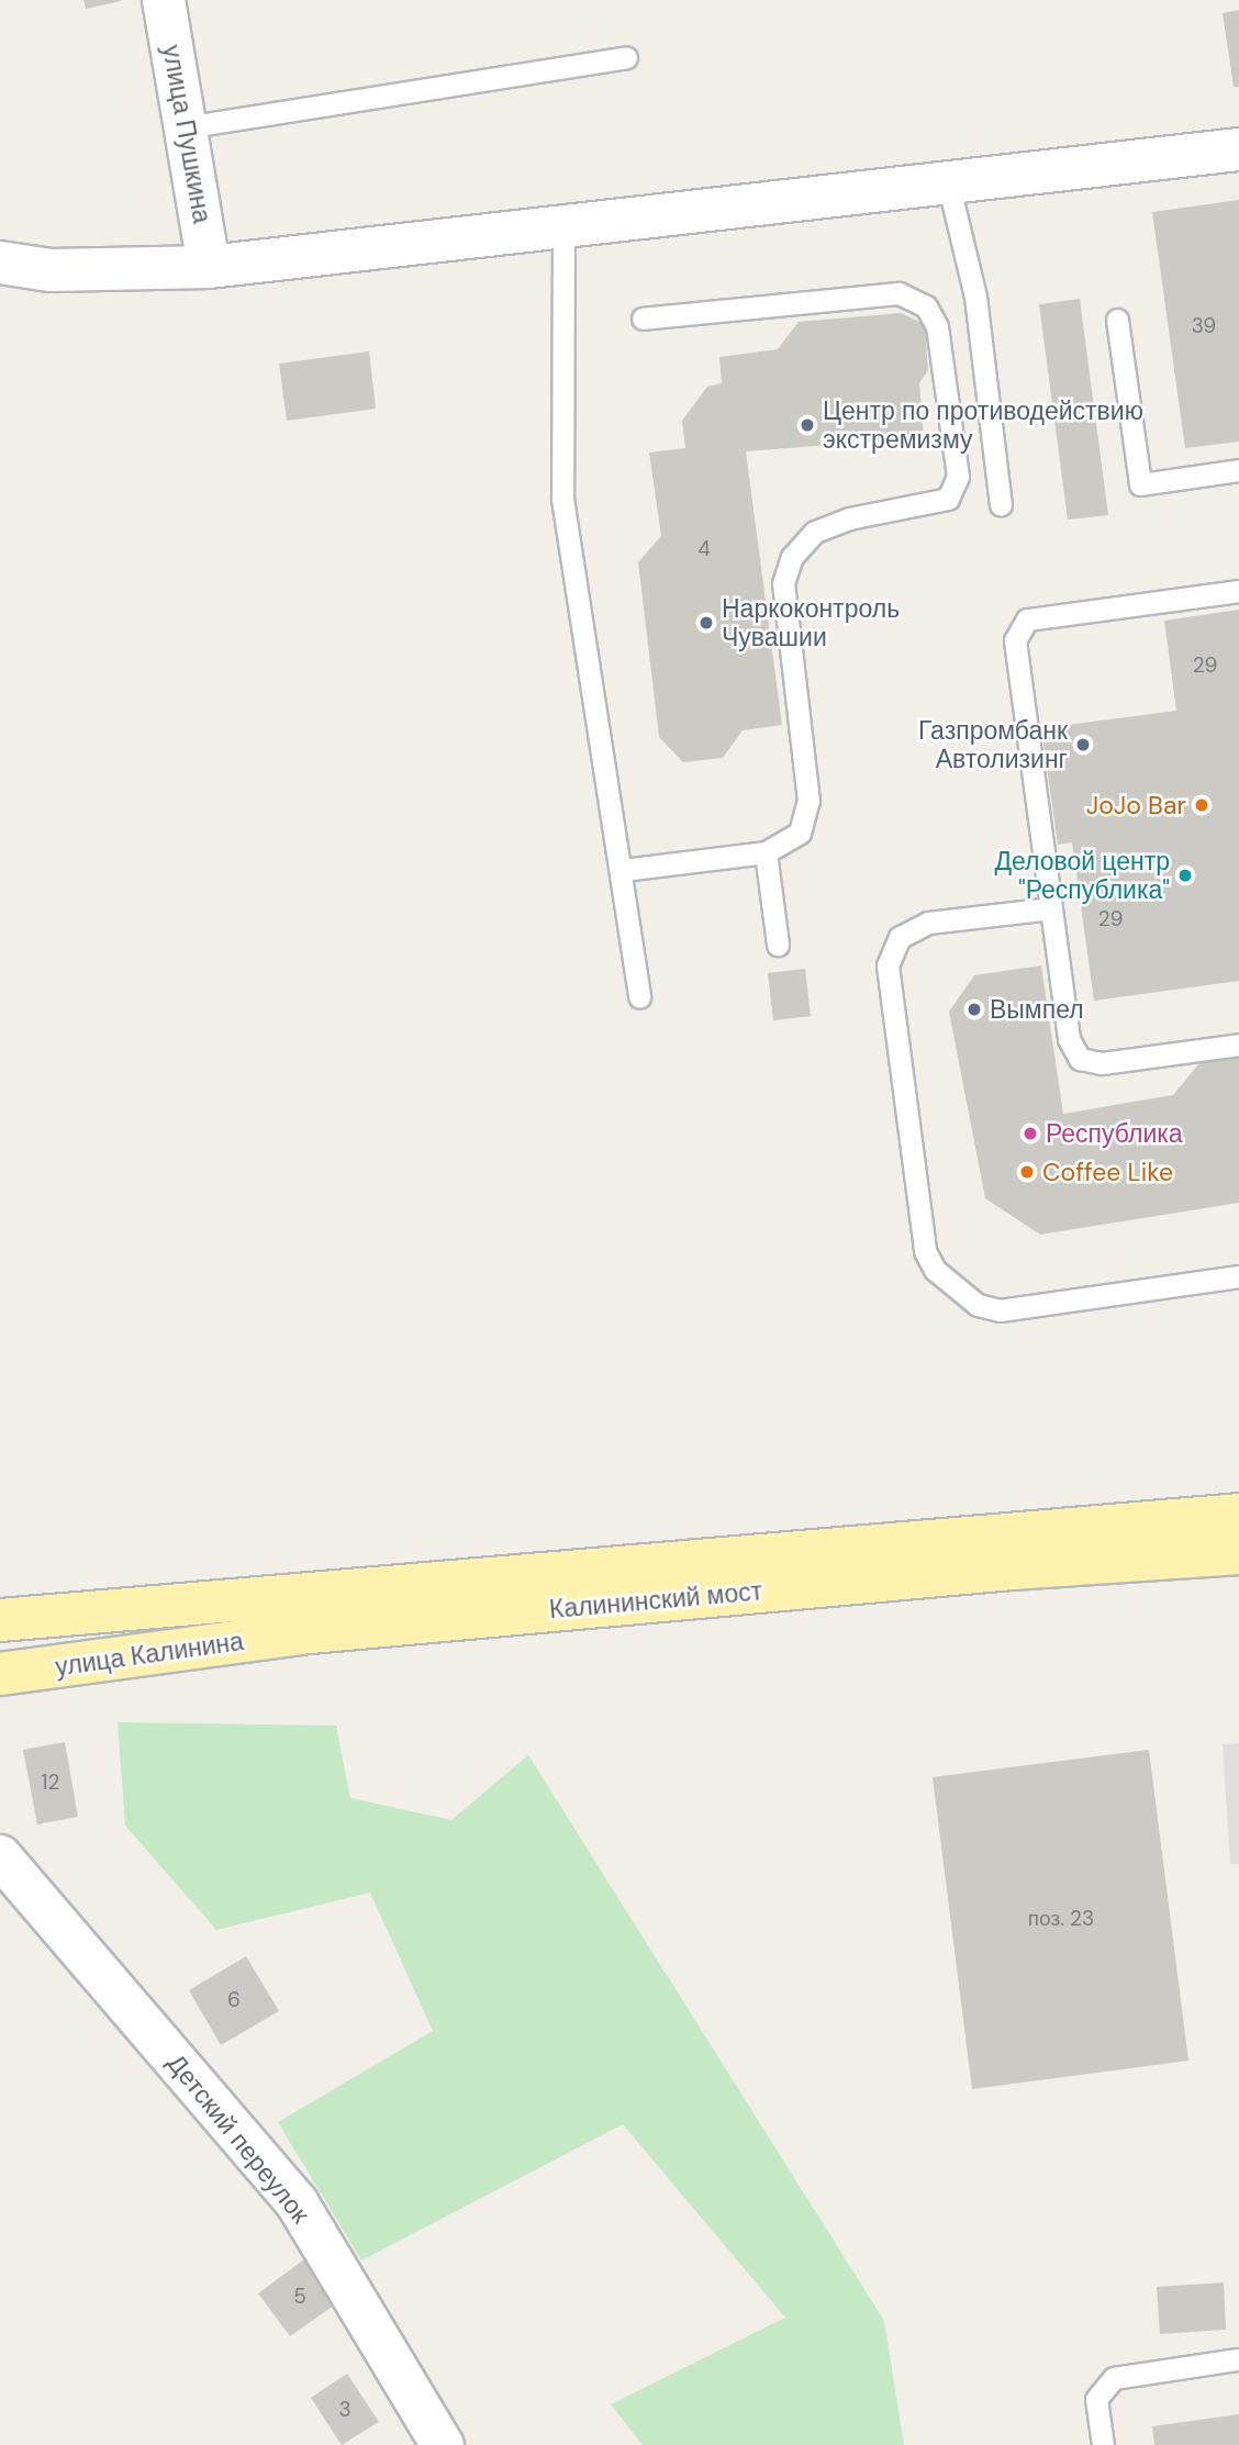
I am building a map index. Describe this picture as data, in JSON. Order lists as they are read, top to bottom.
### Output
{
  "streets": {
    "main road": ["Калининский мост", "улица Калинина"],
    "street": ["улица Пушкина", "Детский переулок"]
  },
  "crossings": [
    ["Калининский мост", "улица Калинина"]
  ],
  "places": [
    "Центр по противодействию экстремизму",
    "Наркоконтроль Чувашии",
    "Газпромбанк Автолизинг",
    "JoJo Bar",
    "Деловой центр \"Республика\"",
    "Вымпел",
    "Республика",
    "Coffee Like"
  ],
  "house_numbers": [
    "39",
    "4",
    "29",
    "29",
    "12",
    "поз. 23",
    "6",
    "5",
    "3"
  ]
}
